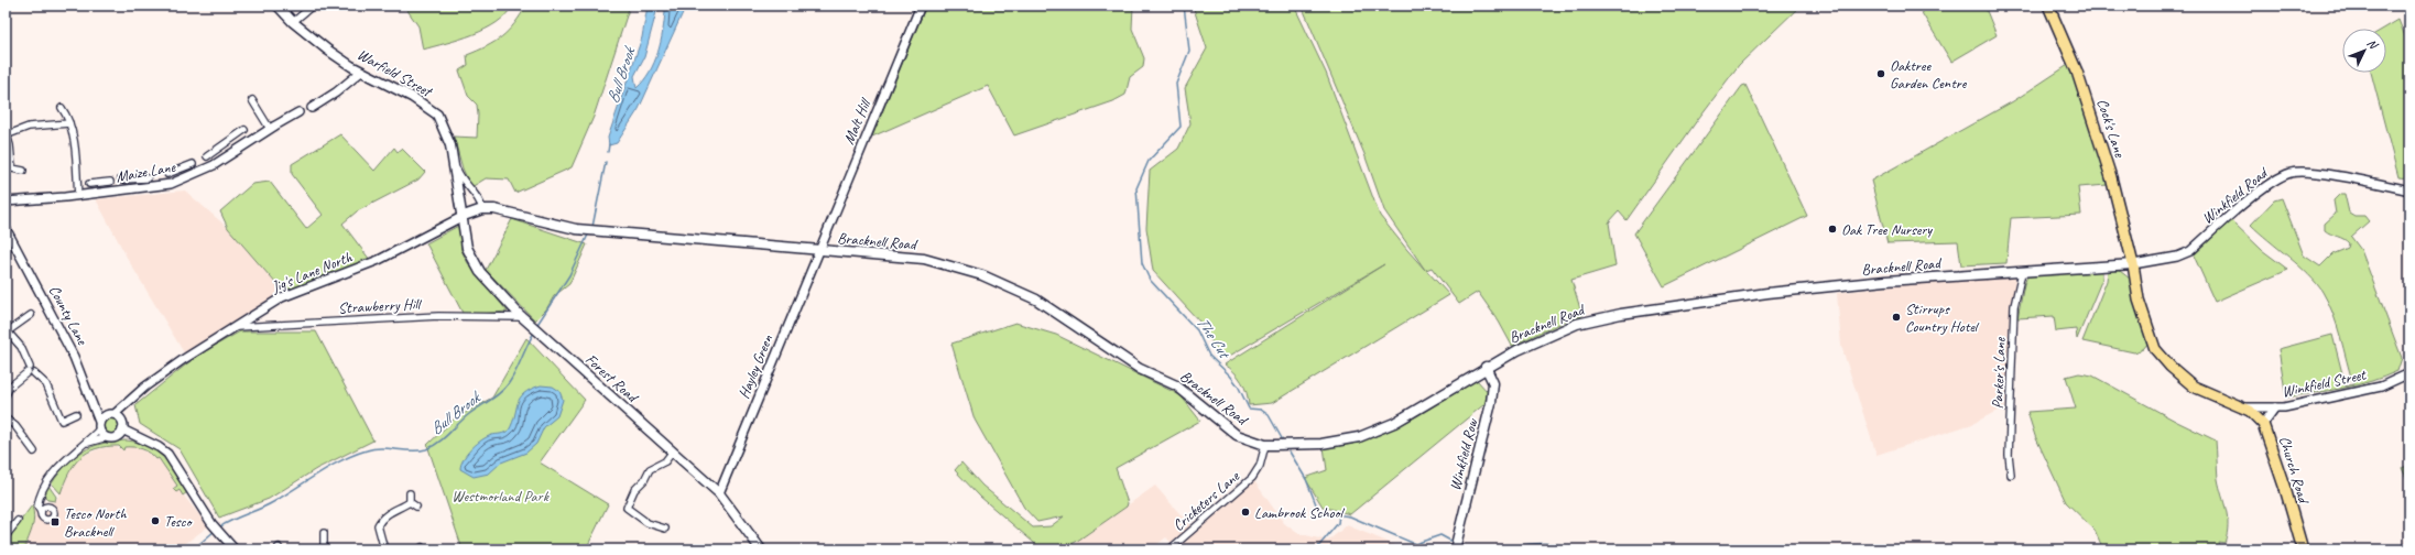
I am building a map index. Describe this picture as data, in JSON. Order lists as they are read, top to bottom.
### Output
{
  "streets": {
    "main road": [
      "Warfield Street",
      "Cock's Lane",
      "Bracknell Road",
      "Forest Road",
      "Winkfield Row",
      "Church Road"
    ],
    "street": [
      "Malt Hill",
      "Maize Lane",
      "Winkfield Road",
      "Jig's Lane North",
      "Strawberry Hill",
      "County Lane",
      "Hayley Green",
      "Parker's Lane",
      "Winkfield Street",
      "Cricketers Lane"
    ]
  },
  "crossings": [
    ["Warfield Street", "Bracknell Road"],
    ["Warfield Street", "Jig's Lane North"],
    ["Warfield Street", "Forest Road"],
    ["Malt Hill", "Bracknell Road"],
    ["Malt Hill", "Hayley Green"],
    ["Cock's Lane", "Winkfield Road"],
    ["Cock's Lane", "Bracknell Road"],
    ["Cock's Lane", "Winkfield Street"],
    ["Cock's Lane", "Church Road"],
    ["Winkfield Road", "Bracknell Road"],
    ["Bracknell Road", "Jig's Lane North"],
    ["Bracknell Road", "Hayley Green"],
    ["Bracknell Road", "Parker's Lane"],
    ["Bracknell Road", "Forest Road"],
    ["Bracknell Road", "Winkfield Row"],
    ["Bracknell Road", "Cricketers Lane"],
    ["Jig's Lane North", "Strawberry Hill"],
    ["Jig's Lane North", "County Lane"],
    ["Jig's Lane North", "Forest Road"],
    ["Strawberry Hill", "Forest Road"],
    ["Hayley Green", "Forest Road"],
    ["Winkfield Street", "Church Road"]
  ],
  "water": ["Bull Brook", "The Cut"],
  "parks": ["Westmorland Park"],
  "places": {
    "other": [
      "Oaktree Garden Centre",
      "Oak Tree Nursery",
      "Stirrups Country Hotel",
      "Lambrook School",
      "Tesco"
    ],
    "transit": ["Tesco North Bracknell"]
  },
  "north": "top right"
}
